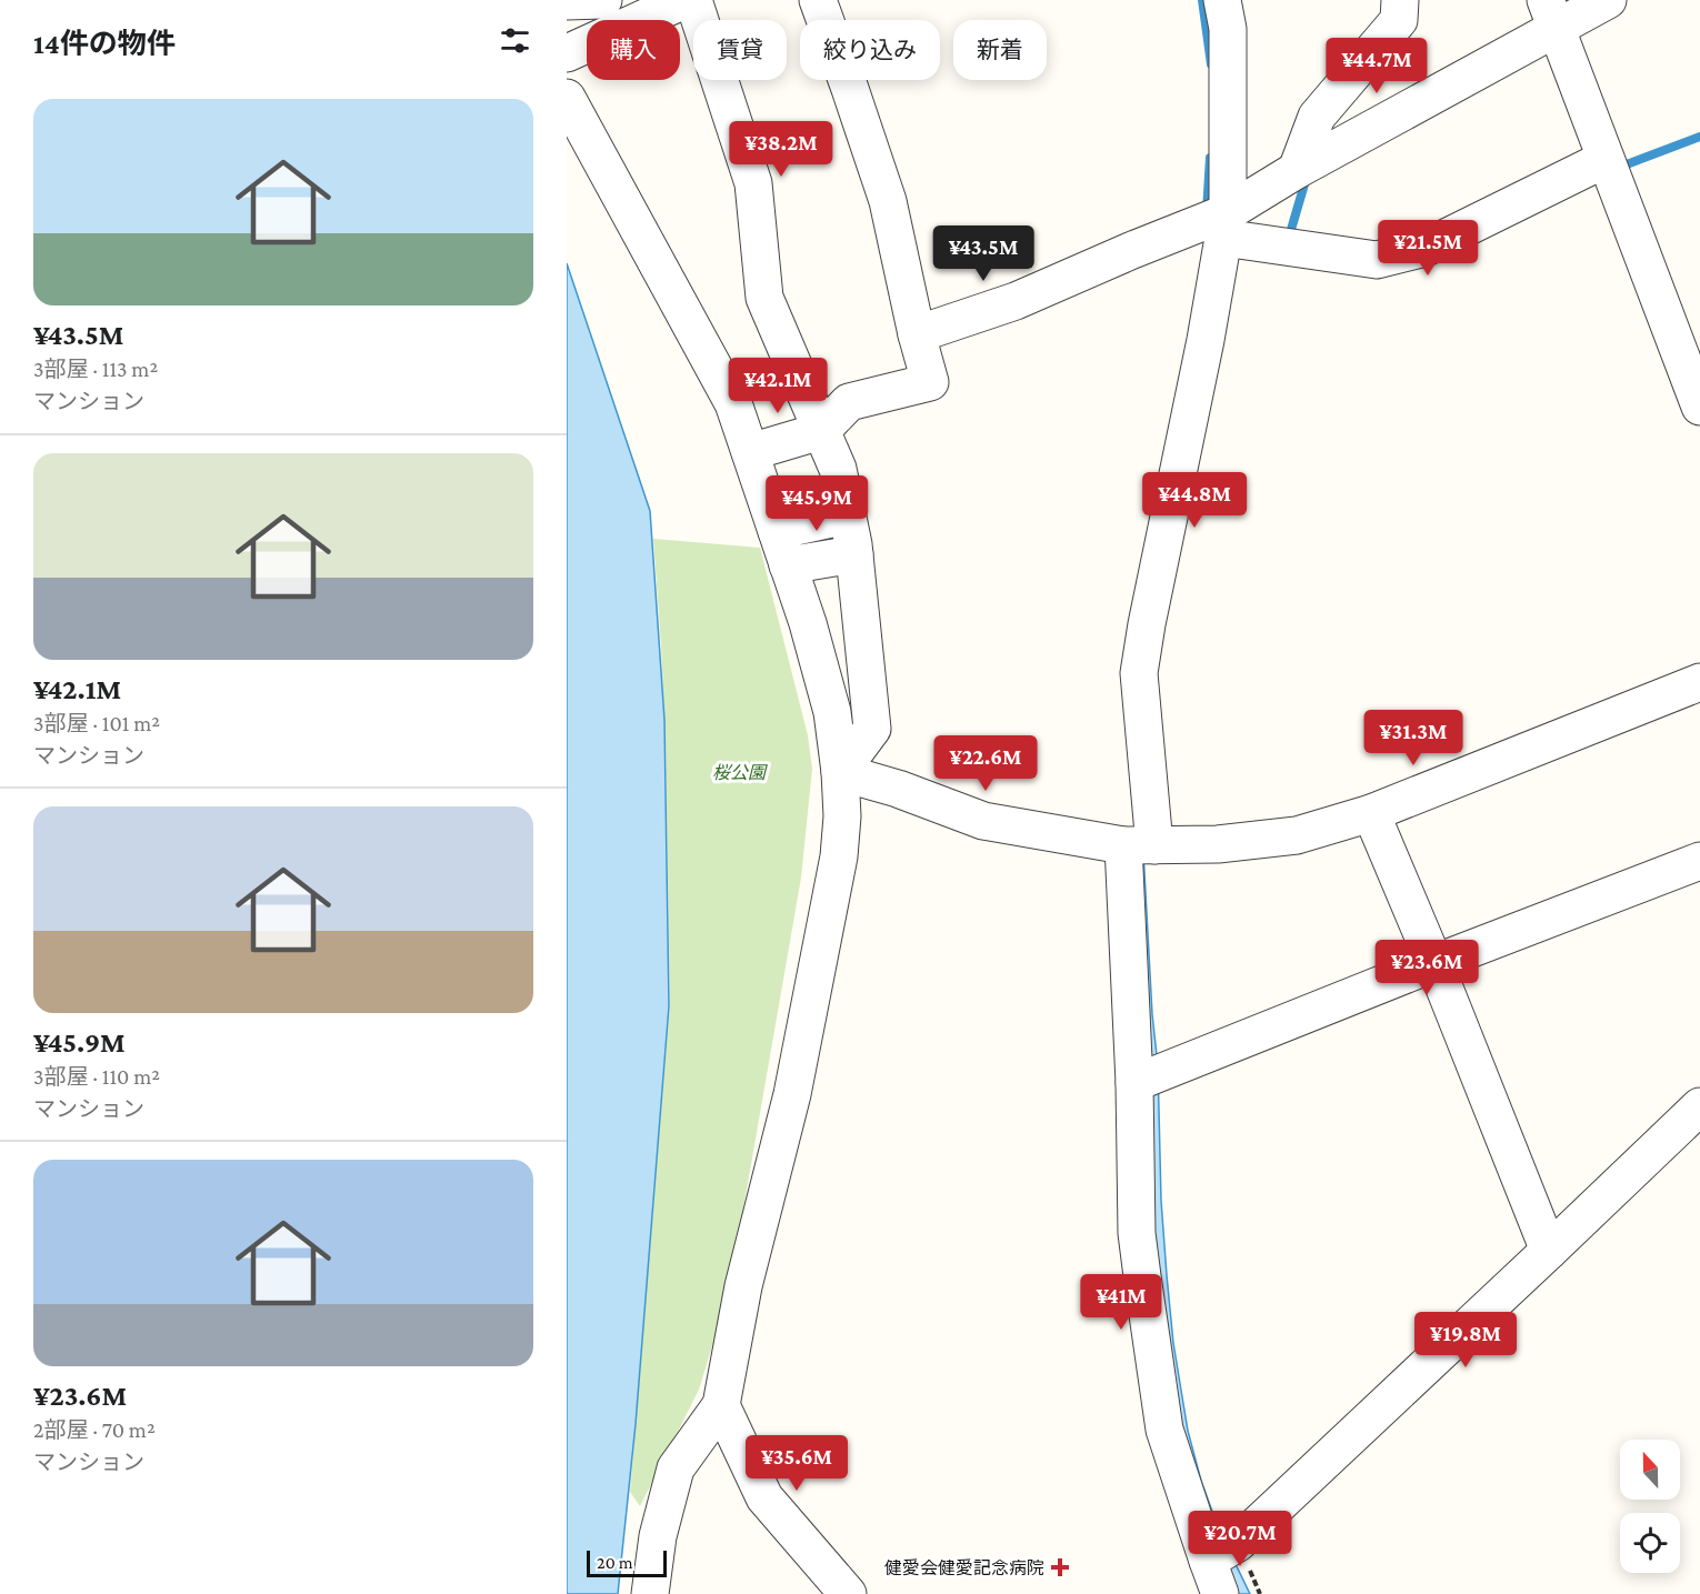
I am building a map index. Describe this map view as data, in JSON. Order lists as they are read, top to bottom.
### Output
{
  "parks": ["桜公園"],
  "places": {
    "health": ["健愛会健愛記念病院"]
  },
  "scale_bar": "20 m",
  "north": "top",
  "page": {
    "heading": "14件の物件",
    "chip": [
      "購入",
      "賃貸",
      "絞り込み",
      "新着"
    ],
    "price": [
      "¥44.7M",
      "¥38.2M",
      "¥21.5M",
      "¥43.5M",
      "¥42.1M",
      "¥44.8M",
      "¥45.9M",
      "¥31.3M",
      "¥22.6M",
      "¥23.6M",
      "¥41M",
      "¥19.8M",
      "¥35.6M",
      "¥20.7M"
    ],
    "list": [
      {
        "name": "¥43.5M",
        "note": "3部屋 · 113 m² · マンション"
      },
      {
        "name": "¥42.1M",
        "note": "3部屋 · 101 m² · マンション"
      },
      {
        "name": "¥45.9M",
        "note": "3部屋 · 110 m² · マンション"
      },
      {
        "name": "¥23.6M",
        "note": "2部屋 · 70 m² · マンション"
      }
    ],
    "scale": "20 m"
  }
}
